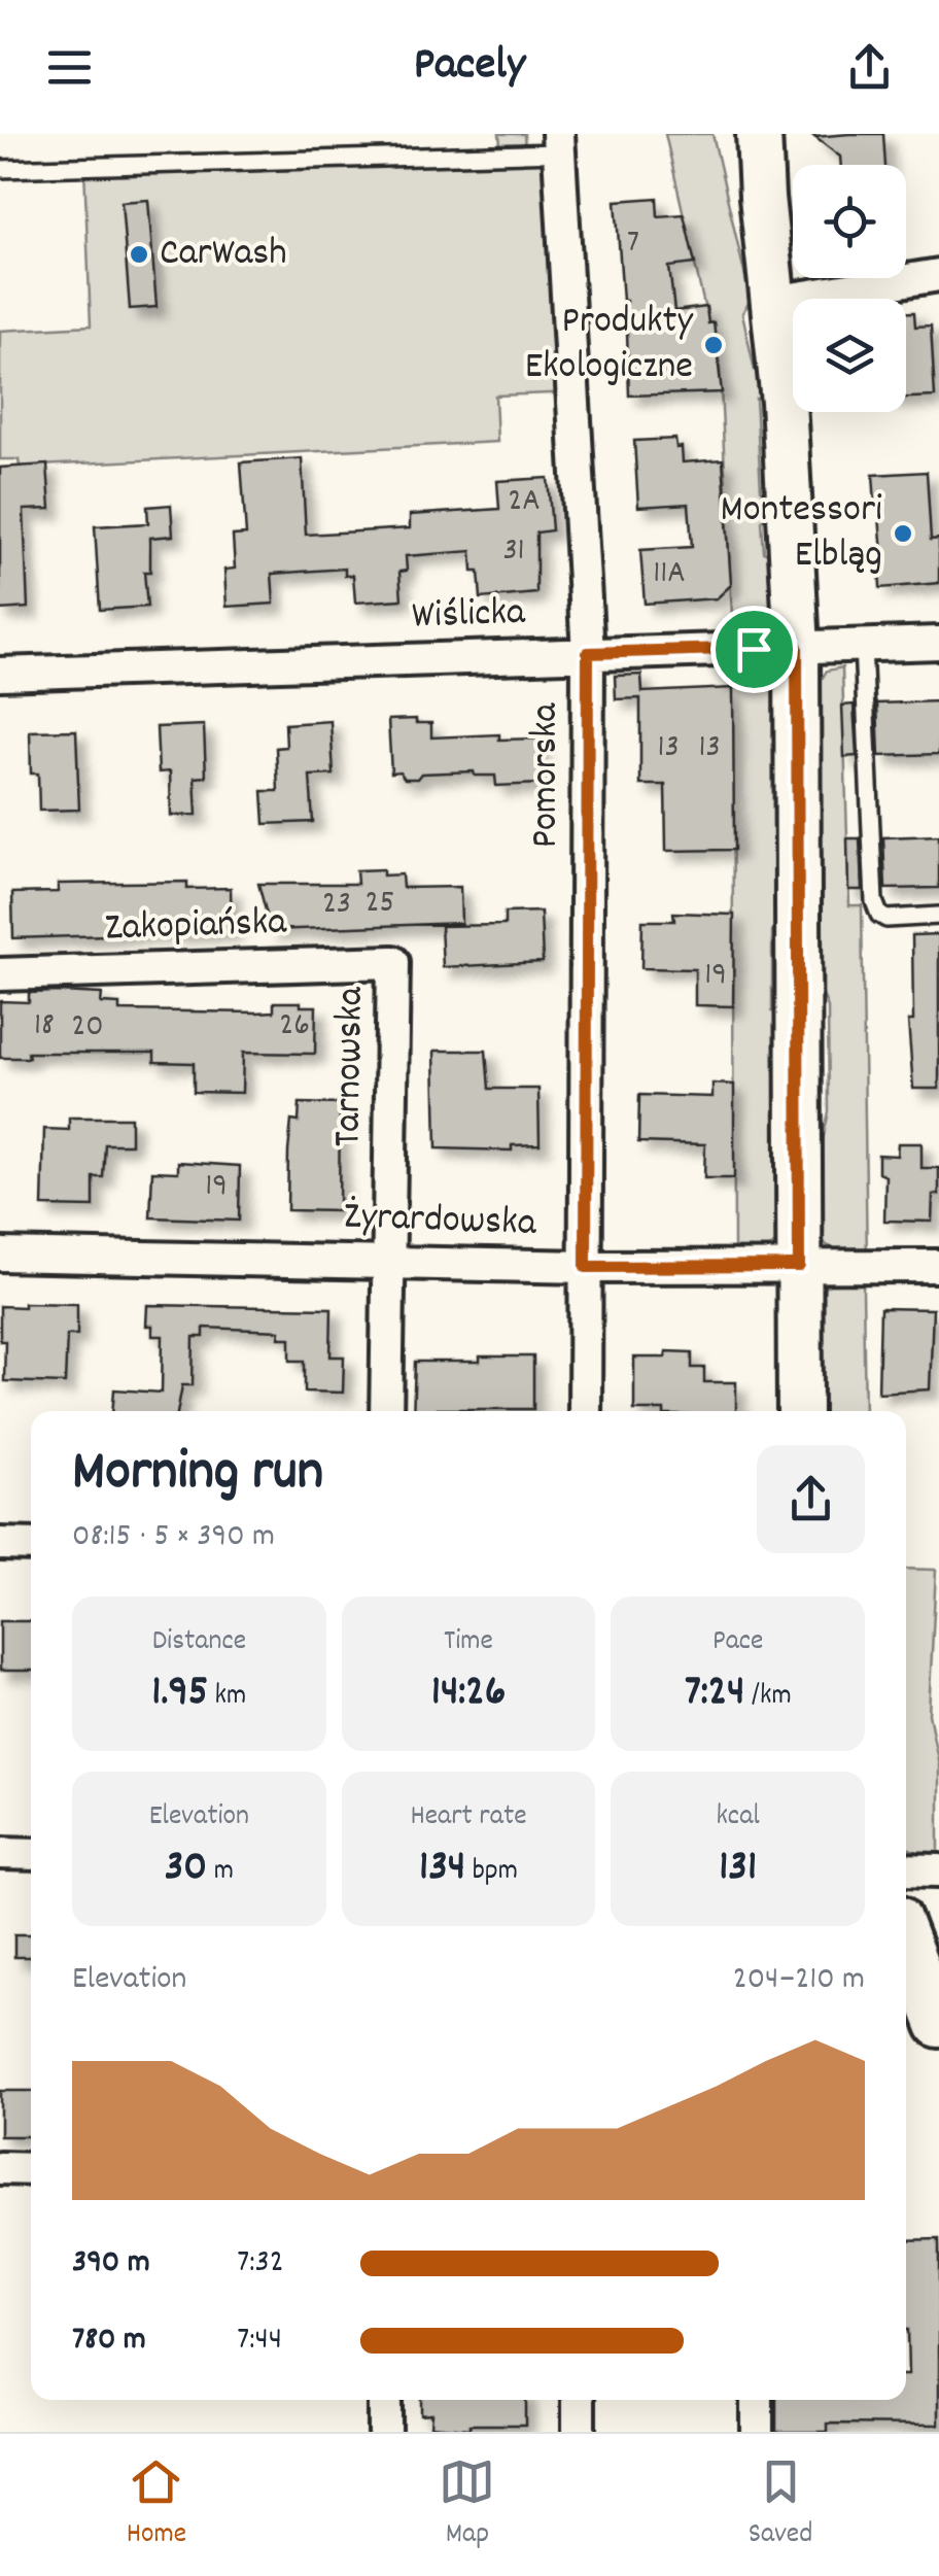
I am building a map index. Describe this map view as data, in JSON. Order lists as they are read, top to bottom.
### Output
{
  "streets": {
    "street": [
      "Wiślicka",
      "Pomorska",
      "Zakopiańska",
      "Tarnowska",
      "Żyrardowska"
    ]
  },
  "crossings": [
    ["Wiślicka", "Pomorska"],
    ["Pomorska", "Żyrardowska"],
    ["Zakopiańska", "Tarnowska"],
    ["Tarnowska", "Żyrardowska"]
  ],
  "places": ["CarWash", "Produkty Ekologiczne", "Montessori Elbląg"],
  "house_numbers": [
    "7",
    "2A",
    "31",
    "11A",
    "13",
    "13",
    "25",
    "23",
    "19",
    "18",
    "26",
    "20",
    "19"
  ],
  "page": {
    "header": "Pacely",
    "heading": ["Morning run", "08:15 · 5 × 390 m"],
    "stats": [
      ["Distance", "1.95 km"],
      ["Time", "14:26"],
      ["Pace", "7:24 /km"],
      ["Elevation", "30 m"],
      ["Heart rate", "134 bpm"],
      ["kcal", "131"]
    ],
    "chart": ["Elevation", "204–210 m"],
    "list": [
      {
        "name": "390 m",
        "note": "7:32"
      },
      {
        "name": "780 m",
        "note": "7:44"
      }
    ],
    "tabs": ["Home", "Map", "Saved"]
  }
}
